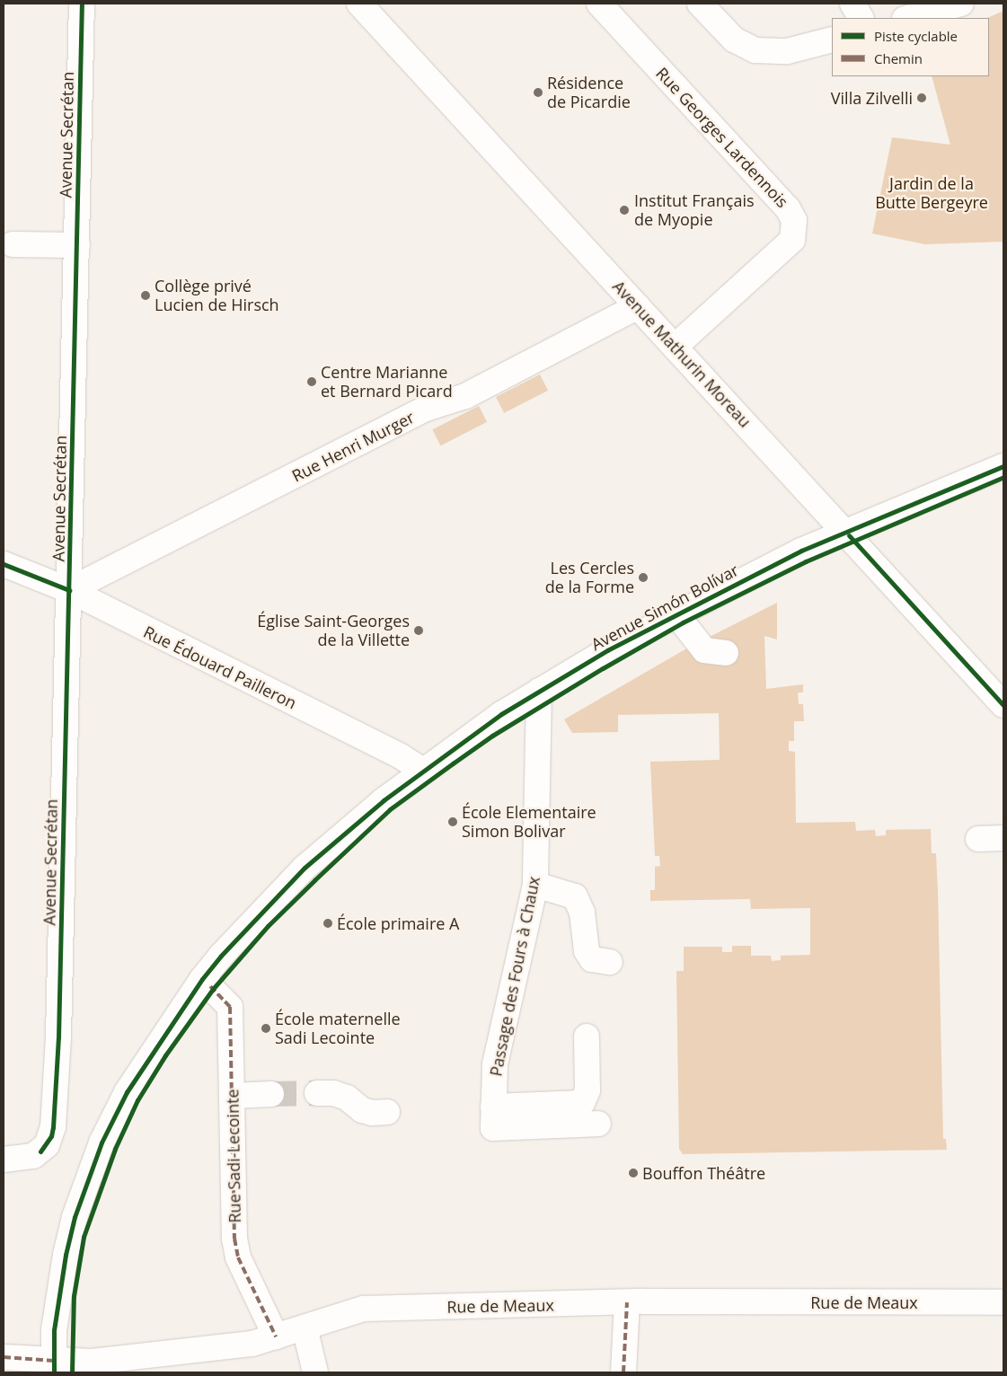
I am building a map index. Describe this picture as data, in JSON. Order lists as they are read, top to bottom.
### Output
{
  "streets": {
    "street": [
      "Avenue Secrétan",
      "Rue Georges Lardennois",
      "Avenue Mathurin Moreau",
      "Rue Henri Murger",
      "Avenue Simón Bolívar",
      "Rue Édouard Pailleron",
      "Passage des Fours à Chaux",
      "Rue Sadi-Lecointe",
      "Rue de Meaux"
    ]
  },
  "crossings": [
    ["Avenue Secrétan", "Rue Henri Murger"],
    ["Avenue Secrétan", "Rue Édouard Pailleron"],
    ["Rue Georges Lardennois", "Avenue Mathurin Moreau"],
    ["Avenue Mathurin Moreau", "Rue Henri Murger"],
    ["Avenue Mathurin Moreau", "Avenue Simón Bolívar"],
    ["Rue Henri Murger", "Rue Édouard Pailleron"],
    ["Avenue Simón Bolívar", "Rue Édouard Pailleron"],
    ["Avenue Simón Bolívar", "Passage des Fours à Chaux"],
    ["Avenue Simón Bolívar", "Rue Sadi-Lecointe"],
    ["Avenue Simón Bolívar", "Rue de Meaux"],
    ["Rue Sadi-Lecointe", "Rue de Meaux"]
  ],
  "parks": ["Jardin de la Butte Bergeyre"],
  "places": [
    "Résidence de Picardie",
    "Villa Zilvelli",
    "Institut Français de Myopie",
    "Collège privé Lucien de Hirsch",
    "Centre Marianne et Bernard Picard",
    "Les Cercles de la Forme",
    "Église Saint-Georges de la Villette",
    "École Elementaire Simon Bolivar",
    "École primaire A",
    "École maternelle Sadi Lecointe",
    "Bouffon Théâtre"
  ],
  "legend": ["Piste cyclable", "Chemin"]
}
